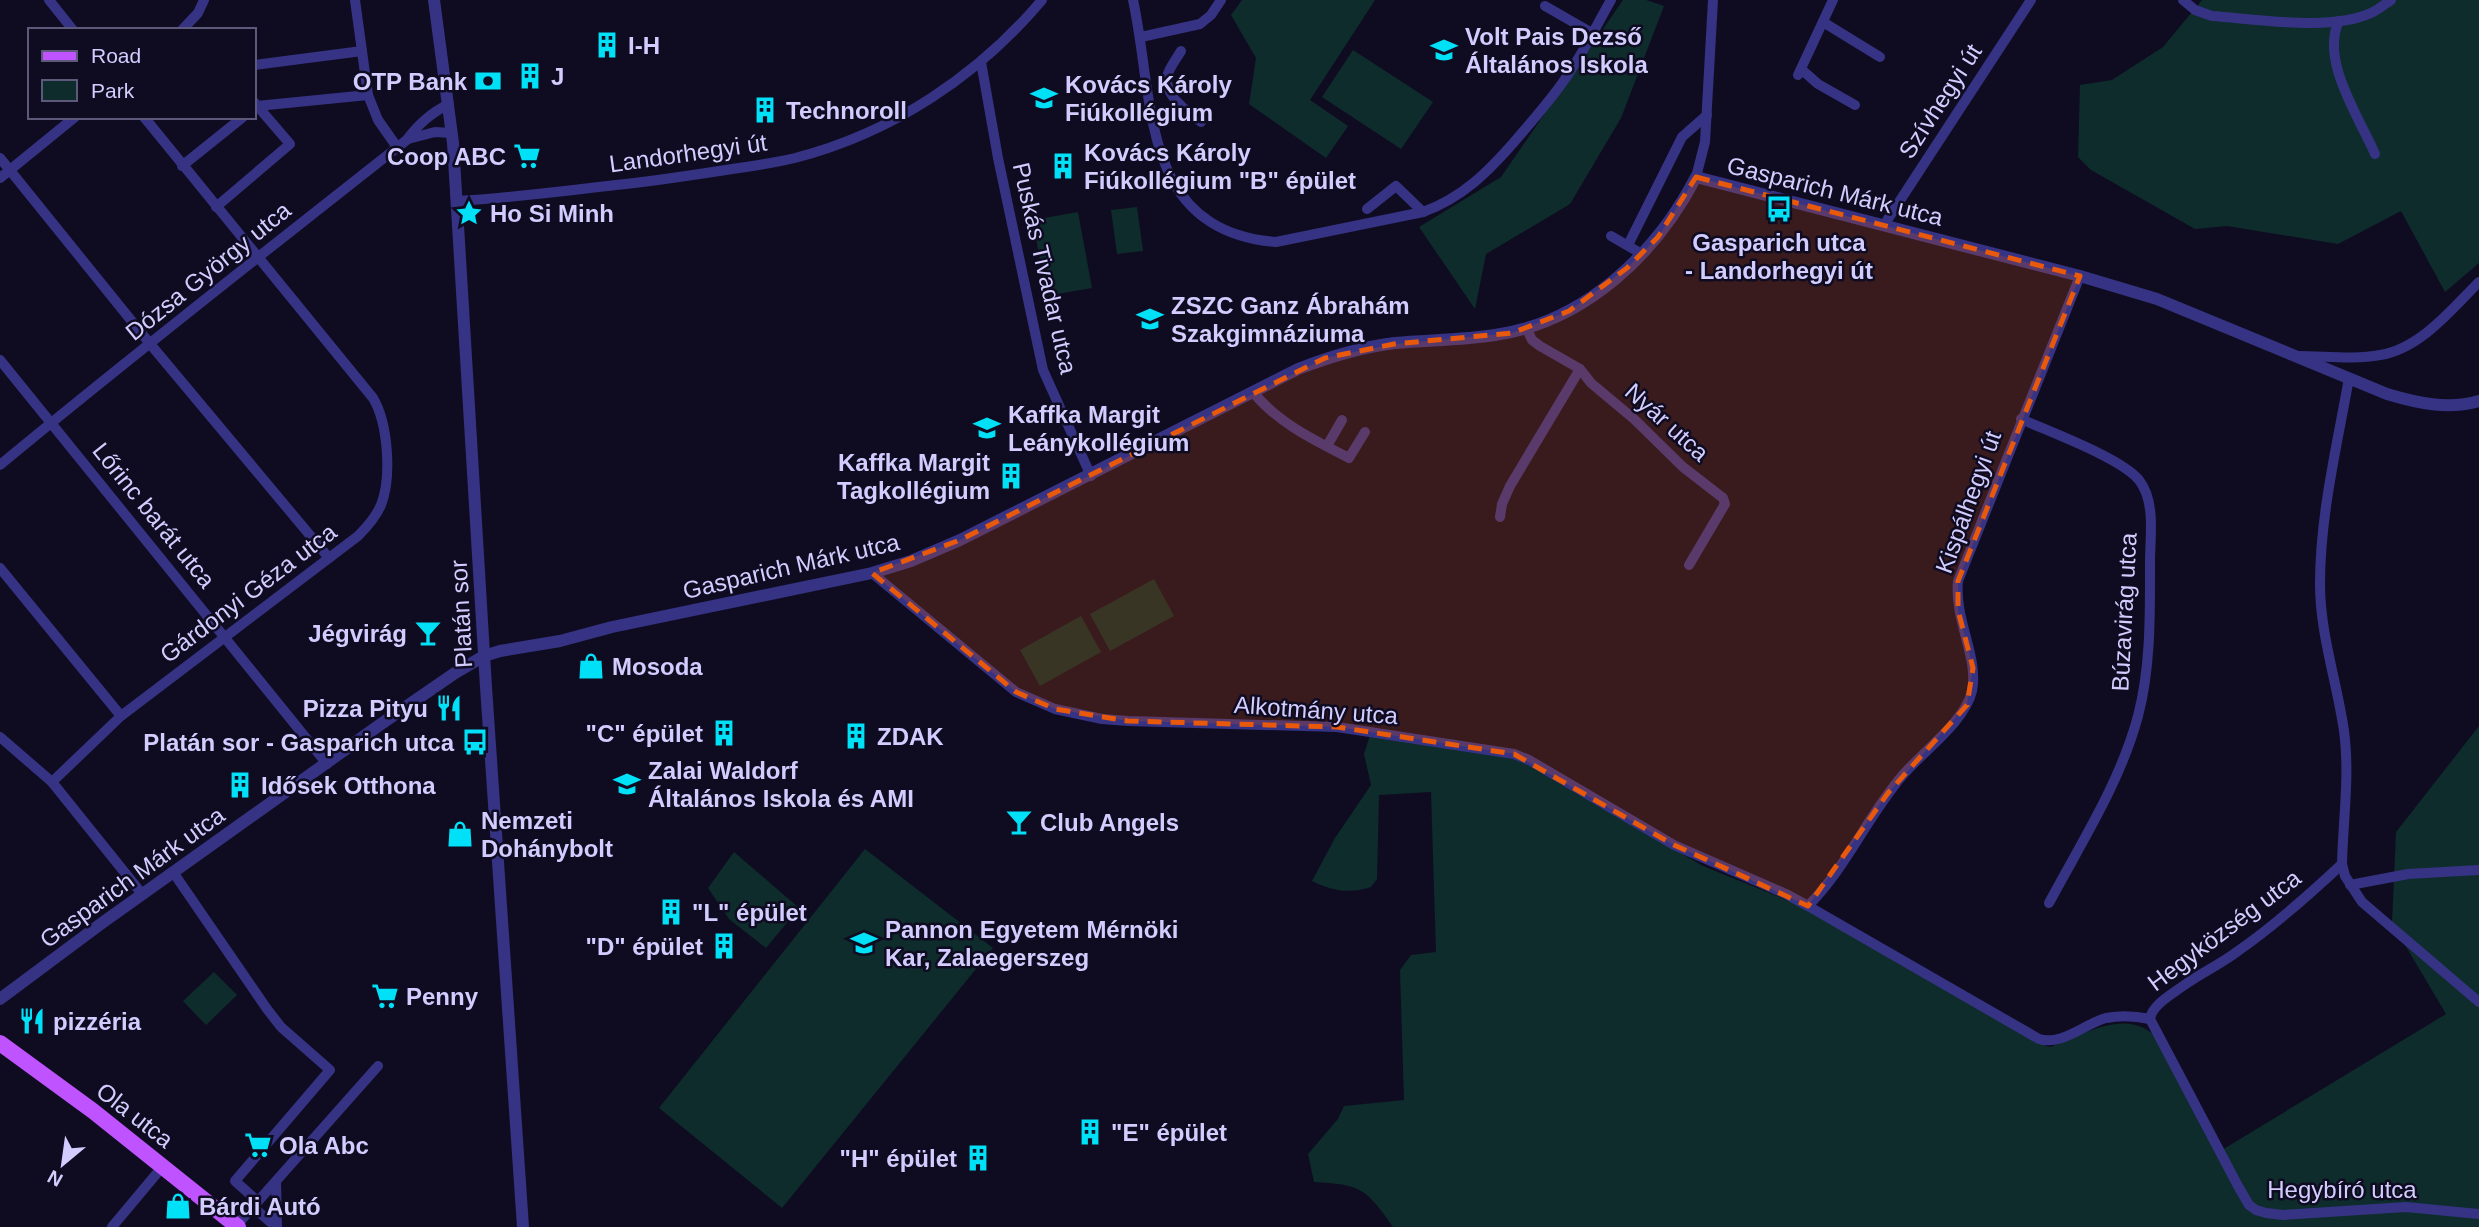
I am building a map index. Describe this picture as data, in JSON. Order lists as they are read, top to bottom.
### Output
{
  "streets": {
    "main road": ["Ola utca"],
    "street": [
      "Szívhegyi út",
      "Landorhegyi út",
      "Gasparich Márk utca",
      "Puskás Tivadar utca",
      "Dózsa György utca",
      "Nyár utca",
      "Kispálhegyi út",
      "Lőrinc barát utca",
      "Gárdonyi Géza utca",
      "Búzavirág utca",
      "Platán sor",
      "Alkotmány utca",
      "Hegyközség utca",
      "Hegybíró utca"
    ]
  },
  "crossings": [
    ["Szívhegyi út", "Gasparich Márk utca"],
    ["Landorhegyi út", "Puskás Tivadar utca"],
    ["Landorhegyi út", "Platán sor"],
    ["Gasparich Márk utca", "Puskás Tivadar utca"],
    ["Gasparich Márk utca", "Nyár utca"],
    ["Gasparich Márk utca", "Kispálhegyi út"],
    ["Gasparich Márk utca", "Lőrinc barát utca"],
    ["Gasparich Márk utca", "Platán sor"],
    ["Gasparich Márk utca", "Alkotmány utca"],
    ["Dózsa György utca", "Lőrinc barát utca"],
    ["Dózsa György utca", "Gárdonyi Géza utca"],
    ["Dózsa György utca", "Platán sor"],
    ["Kispálhegyi út", "Búzavirág utca"],
    ["Kispálhegyi út", "Alkotmány utca"],
    ["Kispálhegyi út", "Hegyközség utca"],
    ["Lőrinc barát utca", "Gárdonyi Géza utca"],
    ["Alkotmány utca", "Hegyközség utca"],
    ["Hegyközség utca", "Hegybíró utca"]
  ],
  "places": {
    "building": [
      "I-H",
      "J",
      "Technoroll",
      "Kovács Károly Fiúkollégium \"B\" épület",
      "Kaffka Margit Tagkollégium",
      "\"C\" épület",
      "ZDAK",
      "Idősek Otthona",
      "\"L\" épület",
      "\"D\" épület",
      "\"E\" épület",
      "\"H\" épület"
    ],
    "school or university": [
      "Volt Pais Dezső Általános Iskola",
      "Kovács Károly Fiúkollégium",
      "ZSZC Ganz Ábrahám Szakgimnáziuma",
      "Kaffka Margit Leánykollégium",
      "Zalai Waldorf Általános Iskola és AMI",
      "Pannon Egyetem Mérnöki Kar, Zalaegerszeg"
    ],
    "bank": ["OTP Bank"],
    "supermarket": ["Coop ABC", "Penny", "Ola Abc"],
    "bus stop": ["Gasparich utca - Landorhegyi út", "Platán sor - Gasparich utca"],
    "place": ["Ho Si Minh"],
    "bar": ["Jégvirág", "Club Angels"],
    "shop": ["Mosoda", "Nemzeti Dohánybolt", "Bárdi Autó"],
    "restaurant": ["Pizza Pityu", "pizzéria"]
  },
  "legend": ["Road", "Park"],
  "north": "bottom left"
}
